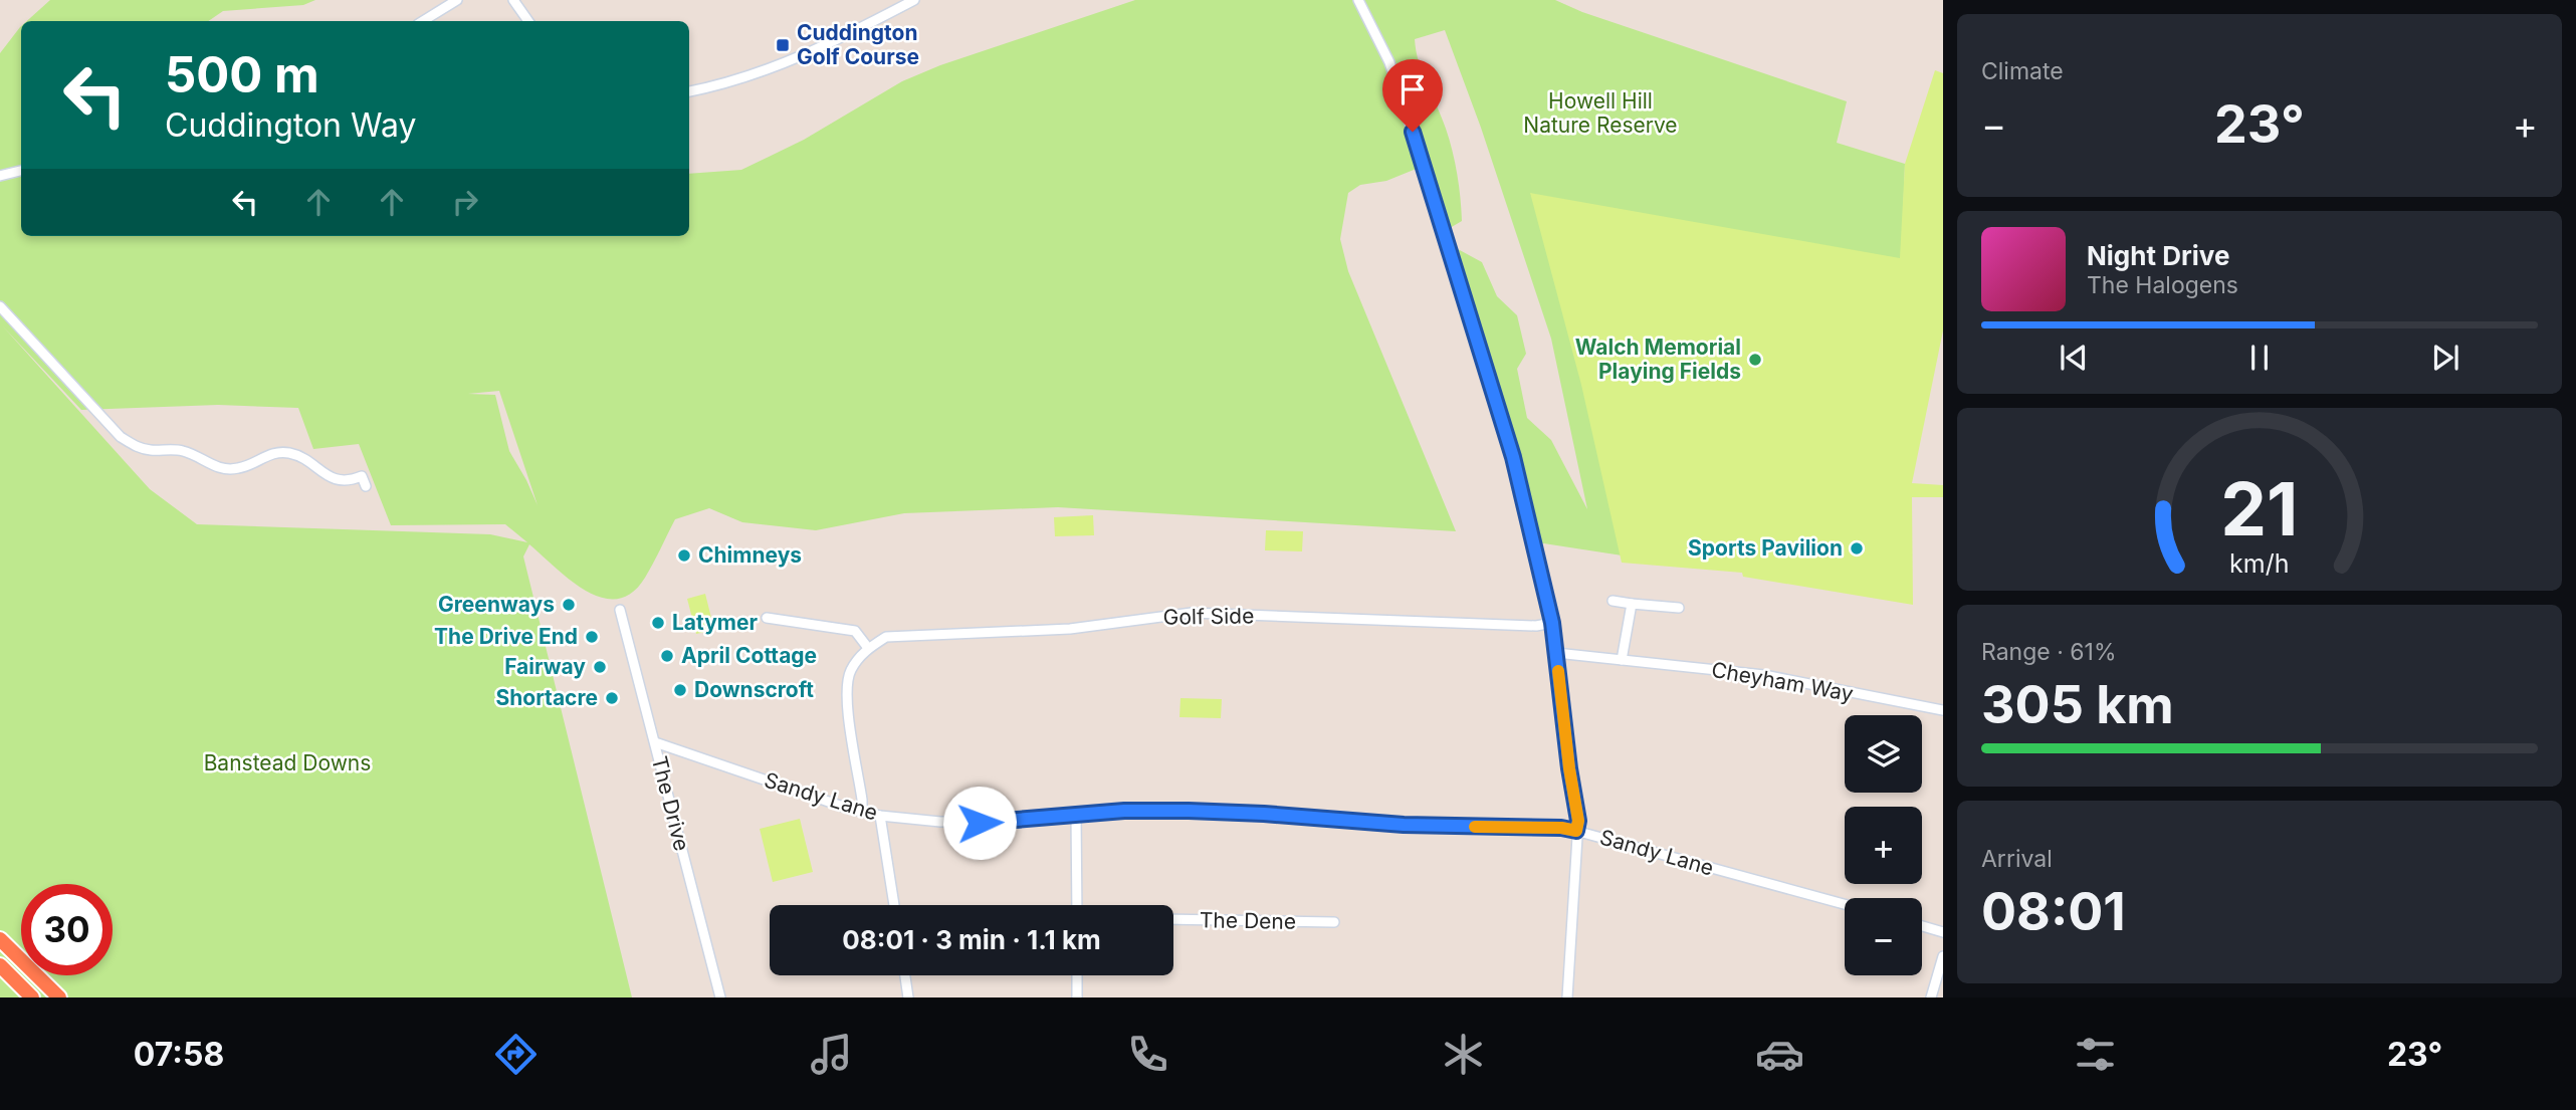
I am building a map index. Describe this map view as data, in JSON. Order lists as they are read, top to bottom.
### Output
{
  "streets": {
    "street": [
      "Golf Side",
      "Cheyham Way",
      "Sandy Lane",
      "The Drive",
      "The Dene"
    ]
  },
  "crossings": [
    ["Sandy Lane", "The Drive"]
  ],
  "parks": ["Howell Hill Nature Reserve", "Banstead Downs"],
  "places": {
    "transit": ["Cuddington Golf Course"],
    "other": [
      "Walch Memorial Playing Fields",
      "Sports Pavilion",
      "Chimneys",
      "Greenways",
      "Latymer",
      "The Drive End",
      "April Cottage",
      "Fairway",
      "Downscroft",
      "Shortacre"
    ]
  },
  "page": {
    "tile": [
      "Climate",
      ["Range · 61%", "305 km"],
      ["Arrival", "08:01"]
    ],
    "turn": ["500 m", "Cuddington Way"],
    "heat": ["−", "23°", "+"],
    "song": ["Night Drive", "The Halogens"],
    "map_buttons": ["+", "−"],
    "limit": "30",
    "trip": "08:01 · 3 min · 1.1 km",
    "tabs": ["07:58", "23°"],
    "gauge": ["21", "km/h"]
  }
}
